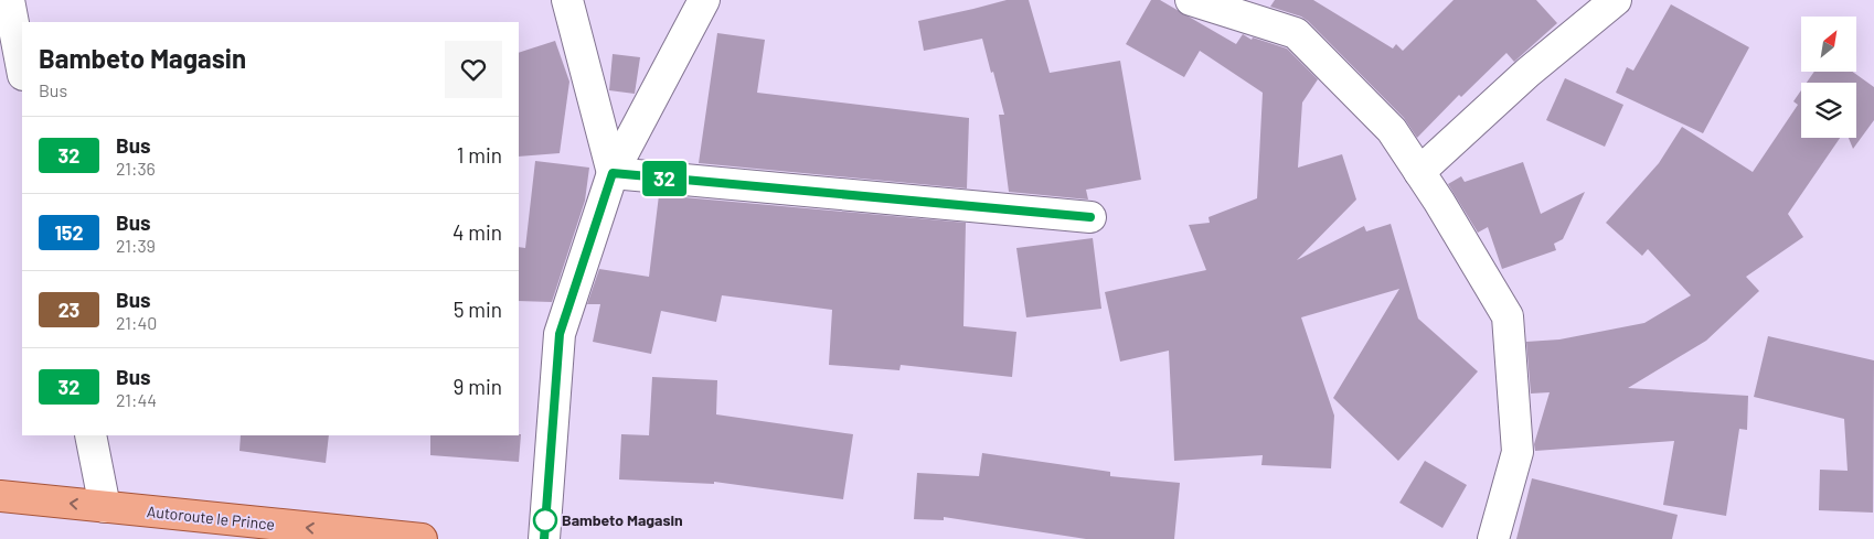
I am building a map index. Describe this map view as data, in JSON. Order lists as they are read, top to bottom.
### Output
{
  "streets": {
    "main road": ["Autoroute le Prince"]
  },
  "one_way": ["Autoroute le Prince"],
  "places": ["Bambeto Magasin"],
  "lines": ["bus line 32"],
  "north": "top right",
  "page": {
    "on_map": "32",
    "heading": ["Bambeto Magasin", "Bus"],
    "list": [
      {
        "mark": "32",
        "name": "Bus",
        "note": "21:36",
        "value": "1 min"
      },
      {
        "mark": "152",
        "name": "Bus",
        "note": "21:39",
        "value": "4 min"
      },
      {
        "mark": "23",
        "name": "Bus",
        "note": "21:40",
        "value": "5 min"
      },
      {
        "mark": "32",
        "name": "Bus",
        "note": "21:44",
        "value": "9 min"
      }
    ]
  }
}
